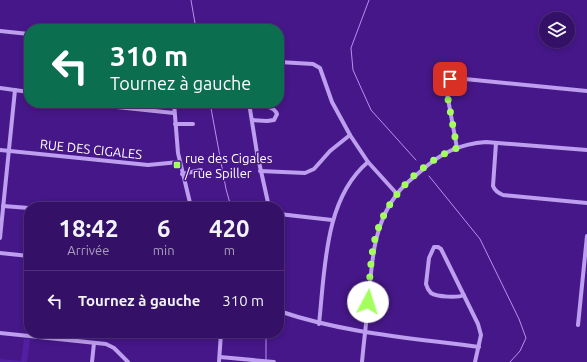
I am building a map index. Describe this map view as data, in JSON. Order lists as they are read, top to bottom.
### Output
{
  "streets": {
    "street": ["RUE DES CIGALES"]
  },
  "places": {
    "transit": ["rue des Cigales / rue Spiller"]
  },
  "page": {
    "turn": ["310 m", "Tournez à gauche"],
    "eta": [
      "18:42",
      "Arrivée",
      "6",
      "min",
      "420",
      "m"
    ],
    "list": [
      {
        "name": "Tournez à gauche",
        "value": "310 m"
      }
    ]
  }
}
